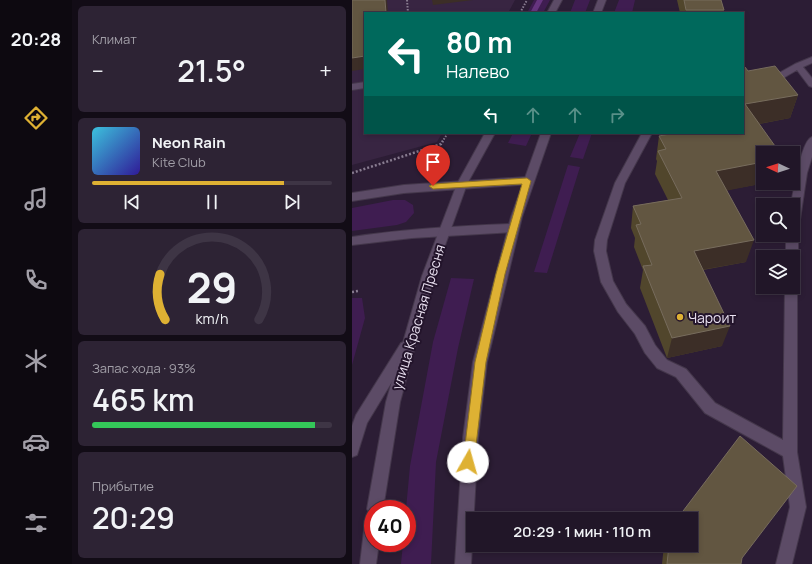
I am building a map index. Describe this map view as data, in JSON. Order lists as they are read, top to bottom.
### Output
{
  "streets": {
    "street": ["улица Красная Пресня"]
  },
  "places": ["Чароит"],
  "north": "left",
  "page": {
    "tabs": "20:28",
    "tile": [
      "Климат",
      ["Запас хода · 93%", "465 km"],
      ["Прибытие", "20:29"]
    ],
    "turn": ["80 m", "Налево"],
    "heat": ["−", "21.5°", "+"],
    "song": ["Neon Rain", "Kite Club"],
    "limit": "40",
    "trip": "20:29 · 1 мин · 110 m",
    "gauge": ["29", "km/h"]
  }
}
